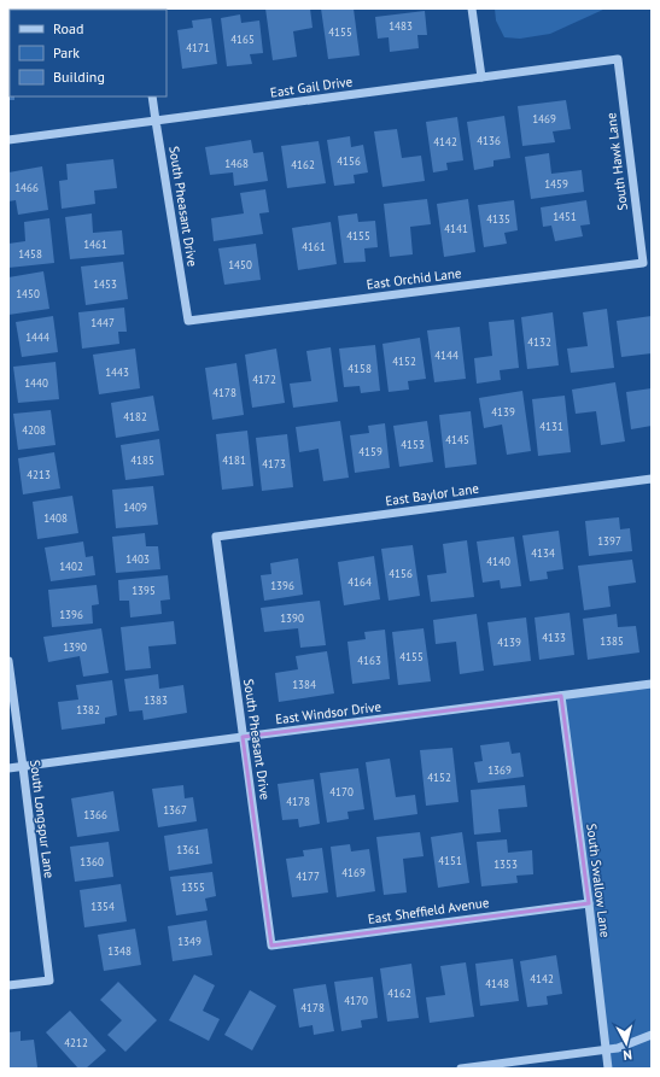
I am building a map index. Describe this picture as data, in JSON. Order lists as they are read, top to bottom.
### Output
{
  "streets": {
    "street": [
      "East Gail Drive",
      "South Hawk Lane",
      "South Pheasant Drive",
      "East Orchid Lane",
      "East Baylor Lane",
      "East Windsor Drive",
      "South Longspur Lane",
      "South Swallow Lane",
      "East Sheffield Avenue"
    ]
  },
  "crossings": [
    ["East Gail Drive", "South Hawk Lane"],
    ["East Gail Drive", "South Pheasant Drive"],
    ["South Hawk Lane", "East Orchid Lane"],
    ["South Pheasant Drive", "East Orchid Lane"],
    ["South Pheasant Drive", "East Baylor Lane"],
    ["South Pheasant Drive", "East Windsor Drive"],
    ["South Pheasant Drive", "East Sheffield Avenue"],
    ["East Windsor Drive", "South Longspur Lane"],
    ["East Windsor Drive", "South Swallow Lane"],
    ["South Swallow Lane", "East Sheffield Avenue"]
  ],
  "house_numbers": [
    "1483",
    "4155",
    "4165",
    "4171",
    "1469",
    "4136",
    "4142",
    "4156",
    "1468",
    "4162",
    "1459",
    "1466",
    "1451",
    "4135",
    "4141",
    "4155",
    "1461",
    "4161",
    "1458",
    "1450",
    "1453",
    "1450",
    "1447",
    "1444",
    "4132",
    "4144",
    "4152",
    "4158",
    "1443",
    "4172",
    "1440",
    "4178",
    "4139",
    "4182",
    "4131",
    "4208",
    "4145",
    "4153",
    "4159",
    "4185",
    "4181",
    "4173",
    "4213",
    "1409",
    "1408",
    "1397",
    "4134",
    "1403",
    "4140",
    "1402",
    "4156",
    "4164",
    "1396",
    "1395",
    "1396",
    "1390",
    "4133",
    "1385",
    "4139",
    "1390",
    "4155",
    "4163",
    "1384",
    "1383",
    "1382",
    "1369",
    "4152",
    "4170",
    "4178",
    "1367",
    "1366",
    "1361",
    "4151",
    "1360",
    "1353",
    "4169",
    "4177",
    "1355",
    "1354",
    "1349",
    "1348",
    "4142",
    "4148",
    "4162",
    "4170",
    "4178",
    "4212"
  ],
  "legend": ["Road", "Park", "Building"],
  "north": "bottom"
}
